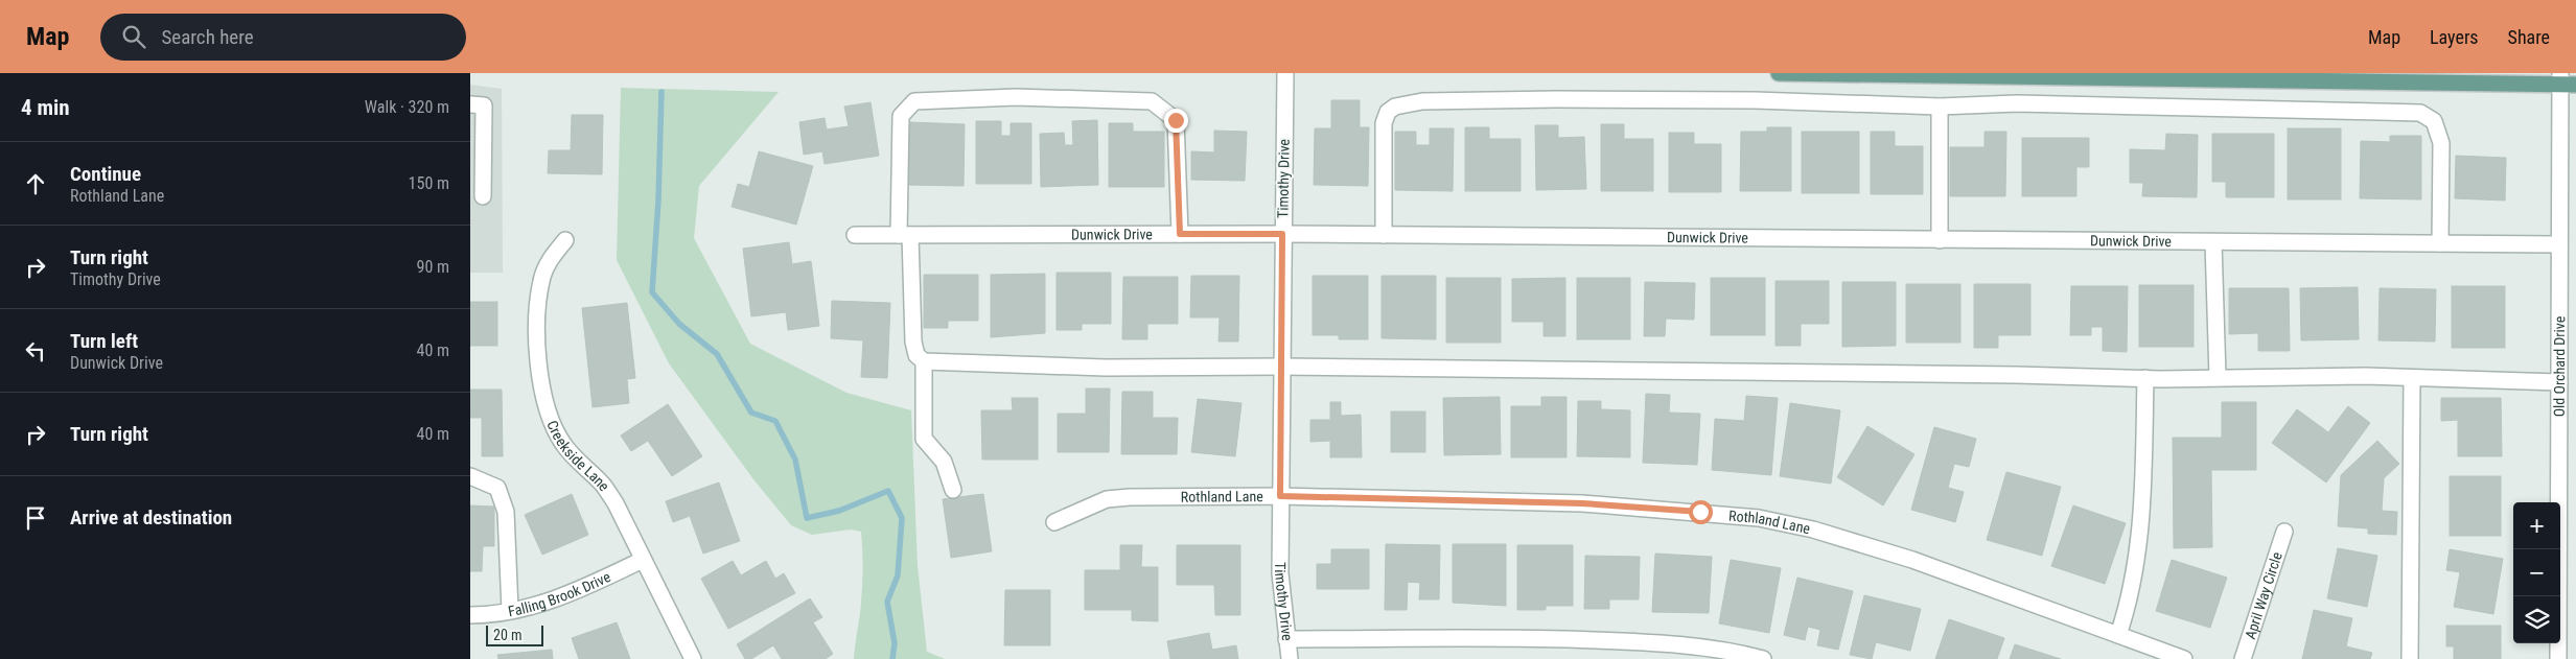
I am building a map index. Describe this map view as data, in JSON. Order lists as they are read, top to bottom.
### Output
{
  "streets": {
    "street": [
      "Timothy Drive",
      "Dunwick Drive",
      "Old Orchard Drive",
      "Creekside Lane",
      "Rothland Lane",
      "Falling Brook Drive",
      "April Way Circle"
    ]
  },
  "crossings": [
    ["Timothy Drive", "Dunwick Drive"],
    ["Timothy Drive", "Rothland Lane"],
    ["Dunwick Drive", "Old Orchard Drive"],
    ["Creekside Lane", "Falling Brook Drive"]
  ],
  "scale_bar": "20 m",
  "page": {
    "header": "Map",
    "search": "Search here",
    "nav": ["Map", "Layers", "Share"],
    "heading": ["4 min", "Walk · 320 m"],
    "list": [
      ["Continue", "Rothland Lane", "150 m"],
      ["Turn right", "Timothy Drive", "90 m"],
      ["Turn left", "Dunwick Drive", "40 m"],
      ["Turn right", "40 m"],
      "Arrive at destination"
    ],
    "map_buttons": ["+", "−"],
    "scale": "20 m"
  }
}
